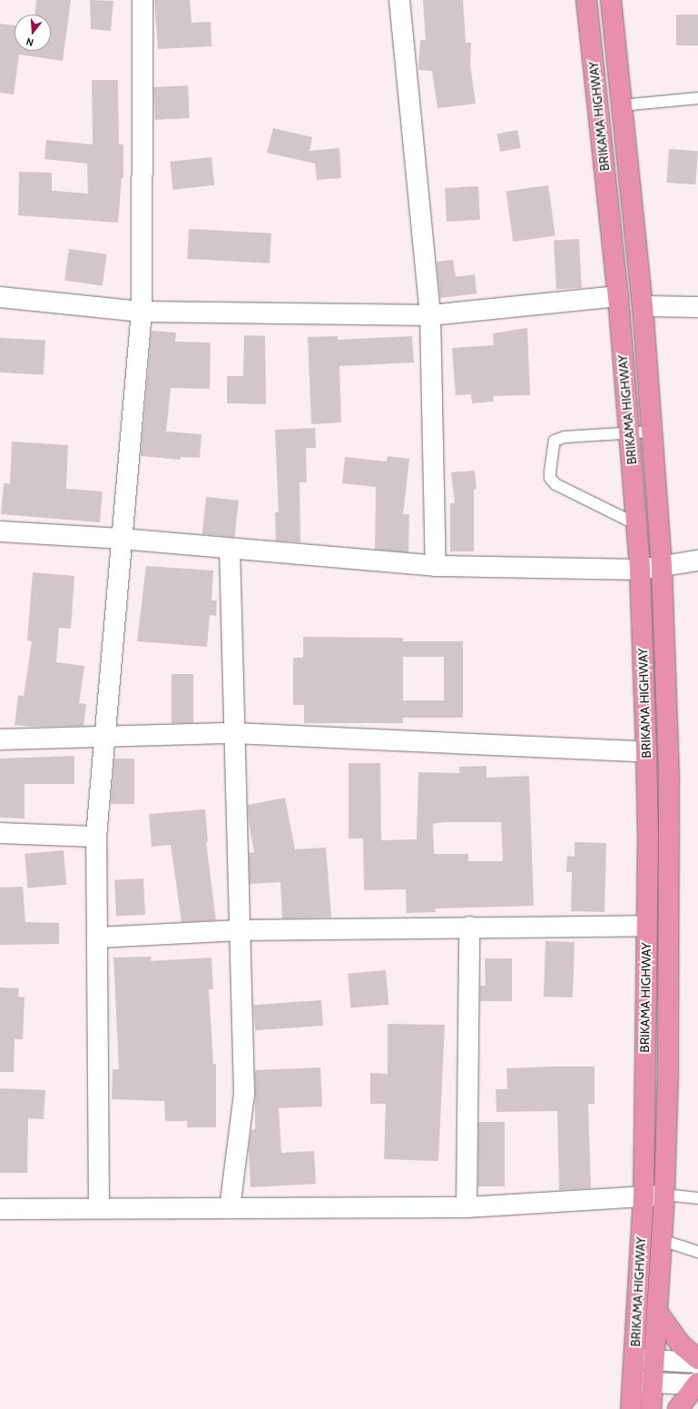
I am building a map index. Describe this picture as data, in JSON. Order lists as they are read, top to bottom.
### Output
{
  "streets": {
    "highway": ["BRIKAMA HIGHWAY"]
  },
  "north": "bottom"
}
